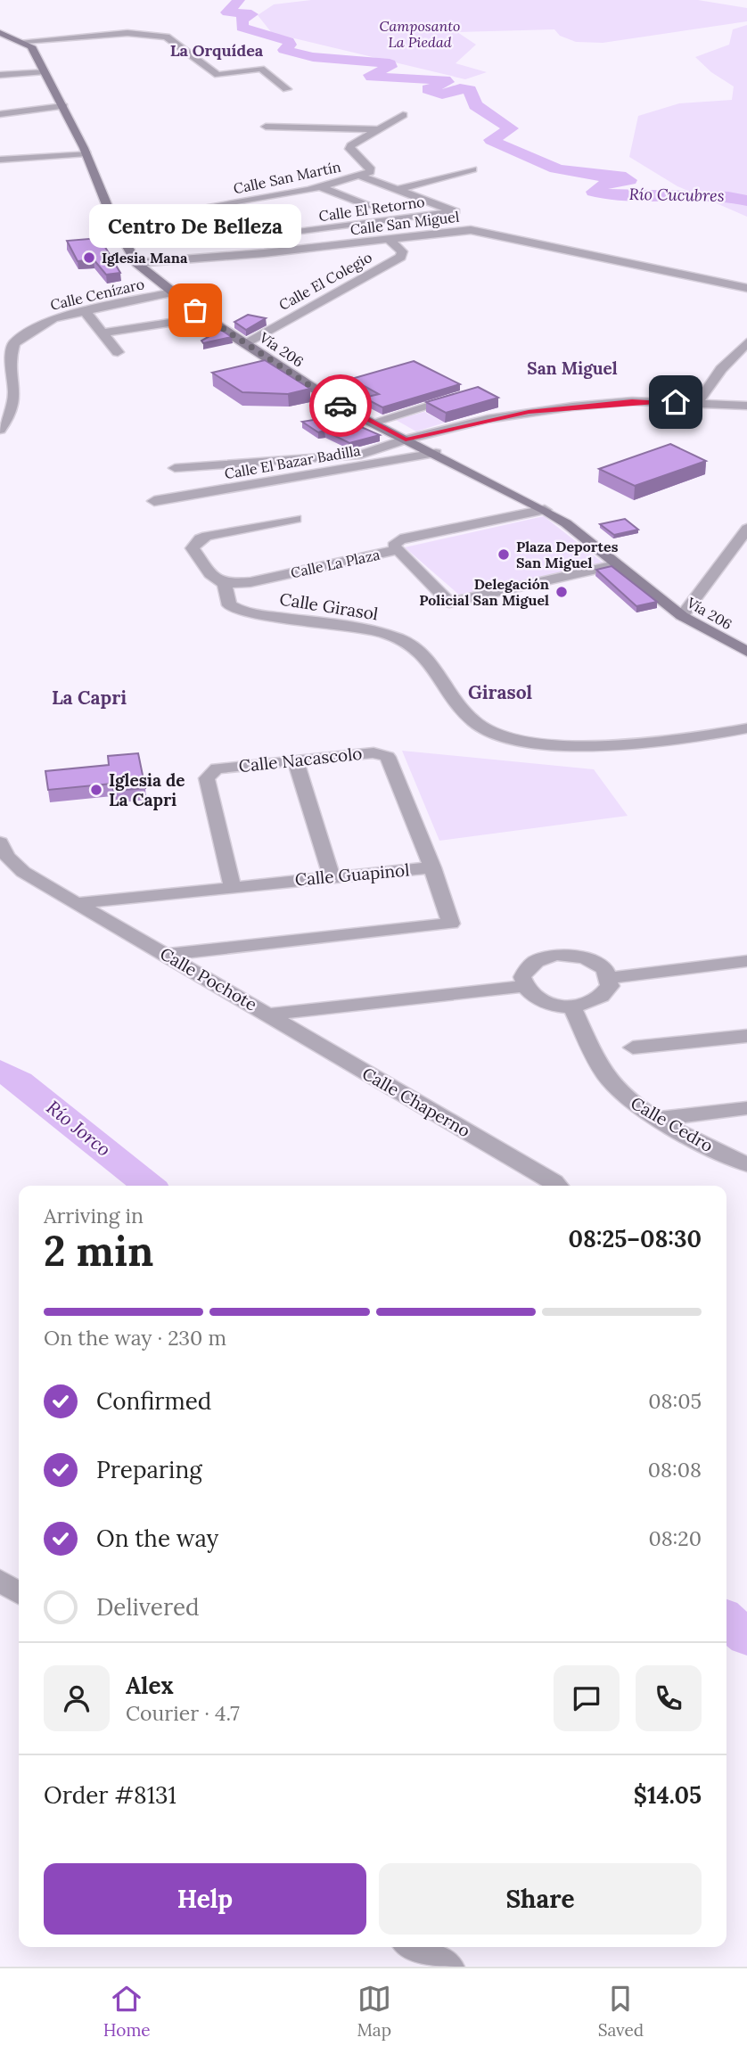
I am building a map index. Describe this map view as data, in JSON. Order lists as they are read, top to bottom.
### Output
{
  "streets": {
    "main road": ["Vía 206"],
    "street": [
      "Calle San Martín",
      "Calle El Retorno",
      "Calle San Miguel",
      "Calle El Colegio",
      "Calle Cenízaro",
      "Calle El Bazar Badilla",
      "Calle La Plaza",
      "Calle Girasol",
      "Calle Nacascolo",
      "Calle Guapinol",
      "Calle Pochote",
      "Calle Chaperno",
      "Calle Cedro"
    ]
  },
  "crossings": [
    ["Calle San Martín", "Vía 206"],
    ["Calle San Miguel", "Calle El Colegio"],
    ["Calle San Miguel", "Vía 206"],
    ["Calle El Colegio", "Vía 206"],
    ["Calle Cenízaro", "Vía 206"],
    ["Vía 206", "Calle El Bazar Badilla"],
    ["Vía 206", "Calle La Plaza"],
    ["Calle La Plaza", "Calle Girasol"],
    ["Calle Nacascolo", "Calle Guapinol"],
    ["Calle Guapinol", "Calle Pochote"],
    ["Calle Pochote", "Calle Chaperno"],
    ["Calle Pochote", "Calle Cedro"]
  ],
  "districts": [
    "La Orquídea",
    "San Miguel",
    "Girasol",
    "La Capri"
  ],
  "water": ["Río Cucubres", "Río Jorco"],
  "parks": ["Camposanto La Piedad"],
  "places": [
    "Iglesia Mana",
    "Centro De Belleza",
    "Plaza Deportes San Miguel",
    "Delegación Policial San Miguel",
    "Iglesia de La Capri"
  ],
  "page": {
    "bubble": "Centro De Belleza",
    "heading": ["2 min", "Arriving in", "08:25–08:30"],
    "panel": [
      "Alex",
      "Courier · 4.7",
      "Order #8131",
      "$14.05"
    ],
    "bar": "On the way · 230 m",
    "list": [
      ["Confirmed", "08:05"],
      ["Preparing", "08:08"],
      ["On the way", "08:20"],
      "Delivered"
    ],
    "buttons": ["Help", "Share"],
    "tabs": ["Home", "Map", "Saved"]
  }
}
